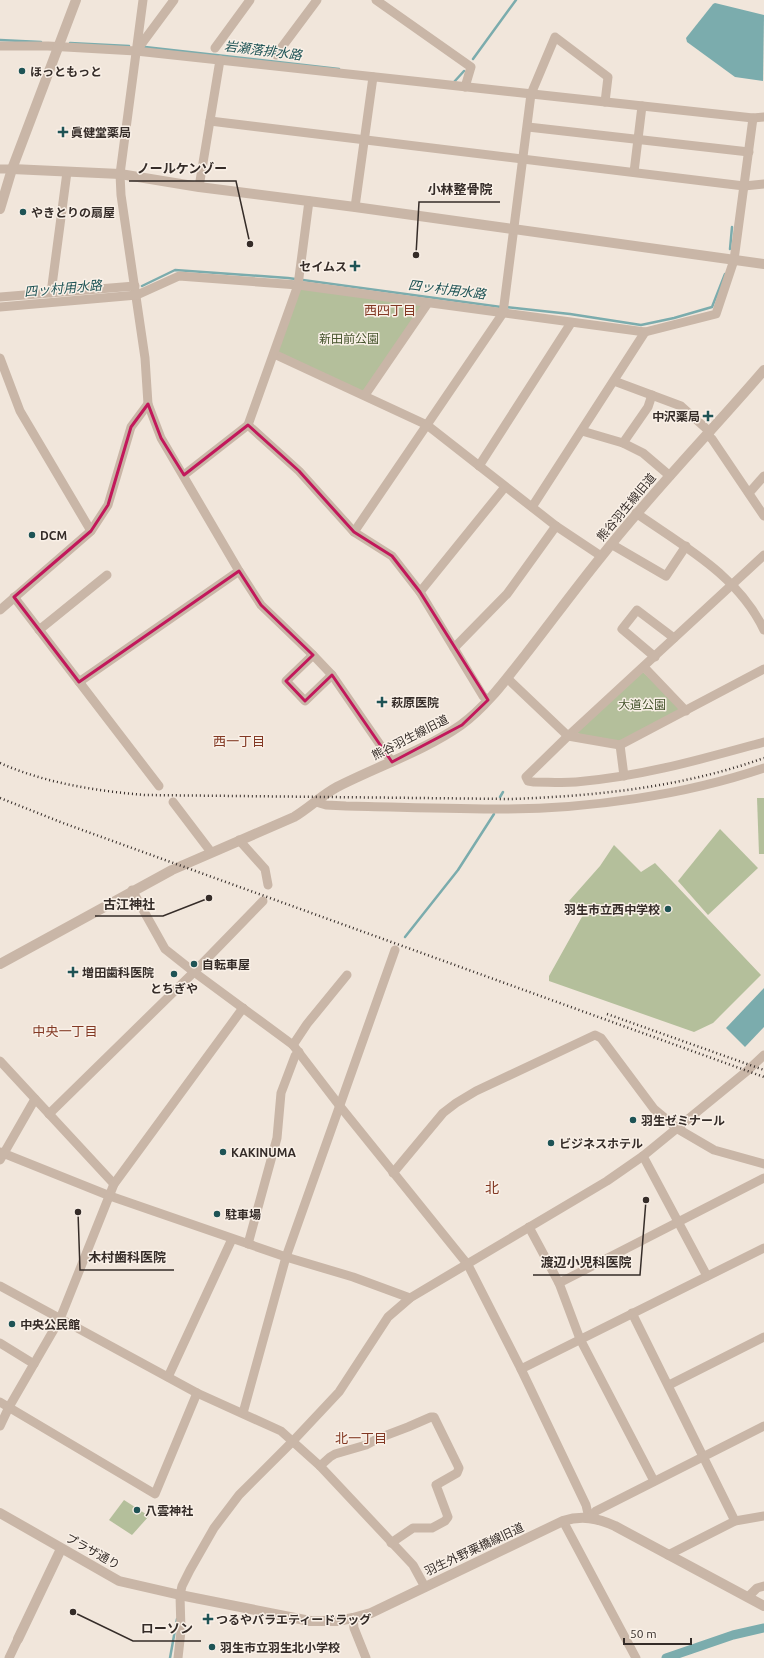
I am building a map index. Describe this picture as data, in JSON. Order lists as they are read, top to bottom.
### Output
{
  "streets": {
    "street": ["熊谷羽生線旧道", "羽生外野栗橋線旧道", "プラザ通り"]
  },
  "crossings": [
    ["羽生外野栗橋線旧道", "プラザ通り"]
  ],
  "districts": [
    "西四丁目",
    "西一丁目",
    "中央一丁目",
    "北",
    "北一丁目"
  ],
  "water": ["岩瀬落排水路", "四ッ村用水路"],
  "parks": ["新田前公園", "大道公園"],
  "places": {
    "other": [
      "ほっともっと",
      "やきとりの扇屋",
      "ノールケンゾー",
      "小林整骨院",
      "DCM",
      "古江神社",
      "羽生市立西中学校",
      "自転車屋",
      "とちぎや",
      "羽生ゼミナール",
      "ビジネスホテル",
      "KAKINUMA",
      "渡辺小児科医院",
      "木村歯科医院",
      "駐車場",
      "中央公民館",
      "八雲神社",
      "ローソン",
      "羽生市立羽生北小学校"
    ],
    "health": [
      "眞健堂薬局",
      "セイムス",
      "中沢薬局",
      "萩原医院",
      "増田歯科医院",
      "つるやバラエティードラッグ"
    ]
  },
  "scale_bar": "50 m"
}
